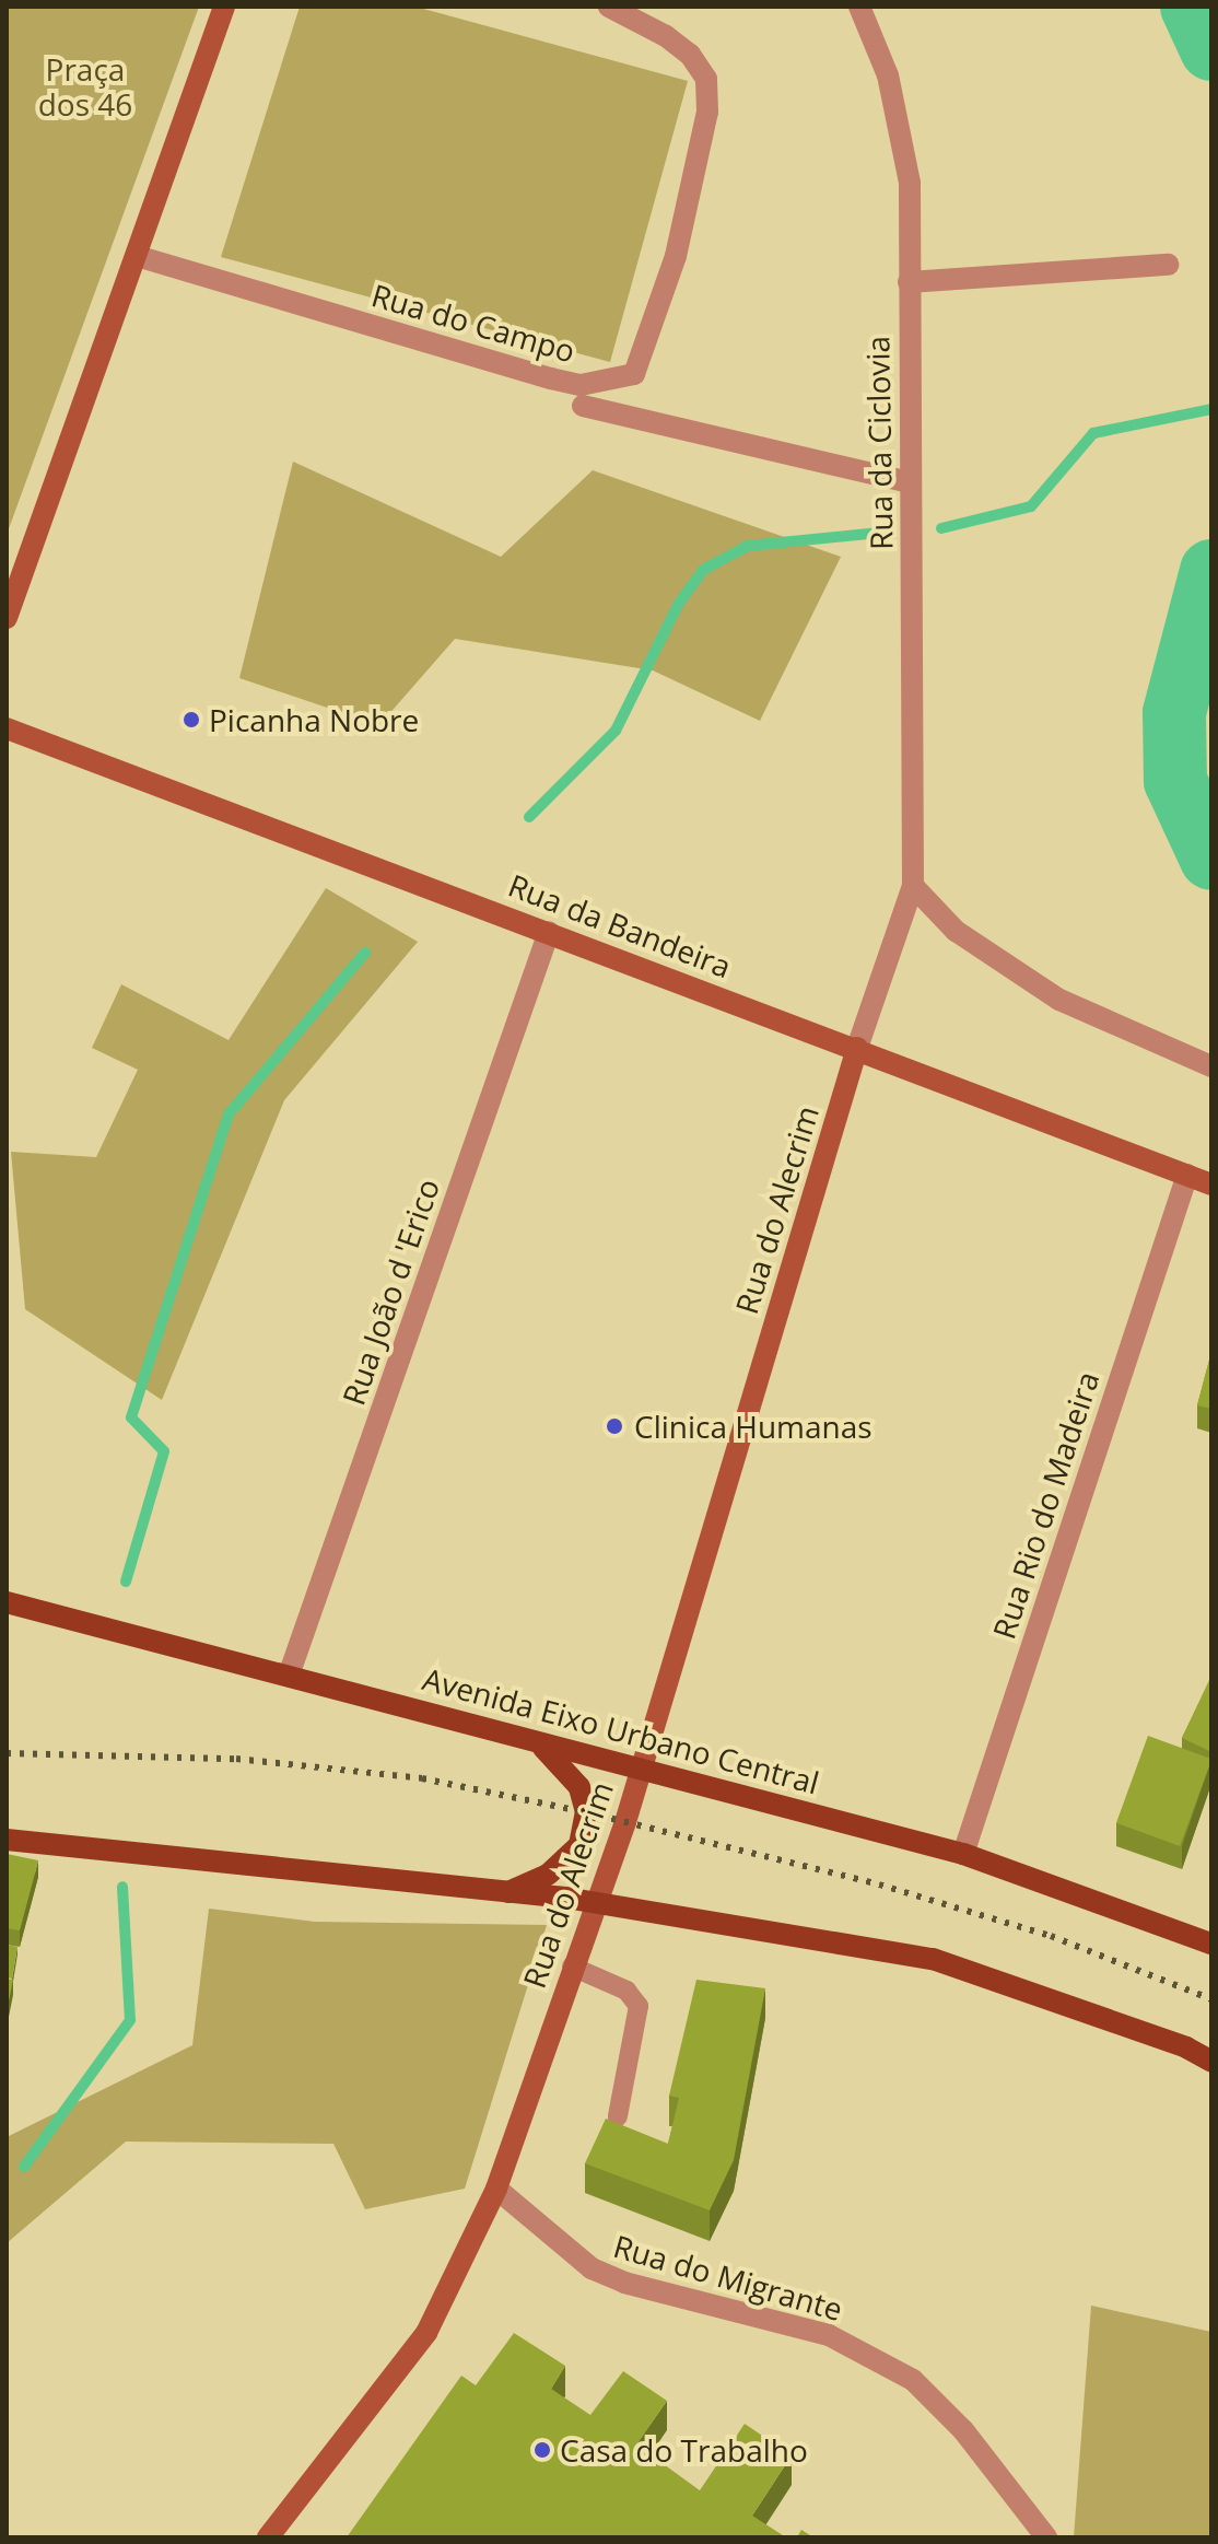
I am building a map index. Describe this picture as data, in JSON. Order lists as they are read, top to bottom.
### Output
{
  "streets": {
    "main road": ["Rua da Bandeira", "Rua do Alecrim", "Avenida Eixo Urbano Central"],
    "street": [
      "Rua do Campo",
      "Rua da Ciclovia",
      "Rua João d 'Erico",
      "Rua Rio do Madeira",
      "Rua do Migrante"
    ]
  },
  "crossings": [
    ["Rua da Ciclovia", "Rua da Bandeira"],
    ["Rua da Ciclovia", "Rua do Alecrim"],
    ["Rua da Bandeira", "Rua do Alecrim"],
    ["Rua da Bandeira", "Rua João d 'Erico"],
    ["Rua da Bandeira", "Rua Rio do Madeira"],
    ["Rua do Alecrim", "Avenida Eixo Urbano Central"],
    ["Rua do Alecrim", "Rua do Migrante"],
    ["Rua João d 'Erico", "Avenida Eixo Urbano Central"],
    ["Rua Rio do Madeira", "Avenida Eixo Urbano Central"]
  ],
  "parks": ["Praça dos 46"],
  "places": ["Picanha Nobre", "Clinica Humanas", "Casa do Trabalho"]
}
